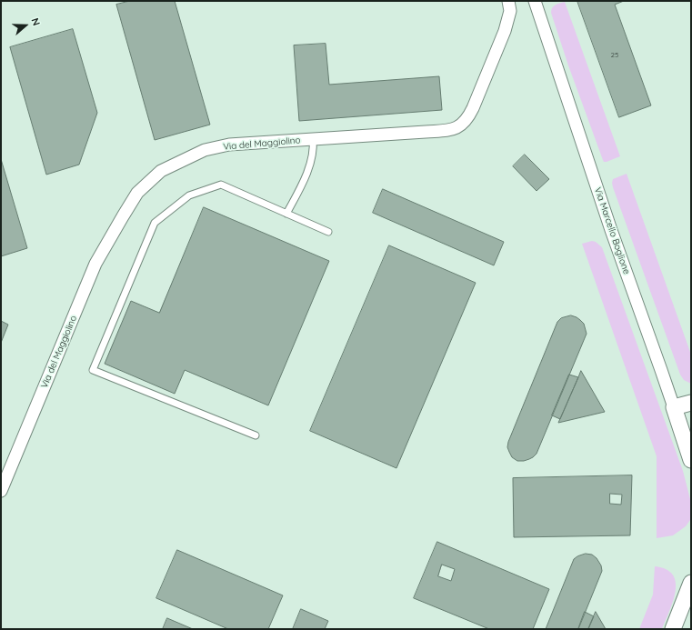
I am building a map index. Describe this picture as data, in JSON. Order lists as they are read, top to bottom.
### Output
{
  "streets": {
    "street": ["Via del Maggiolino", "Via Marcello Boglione"]
  },
  "house_numbers": ["25"],
  "north": "right"
}
